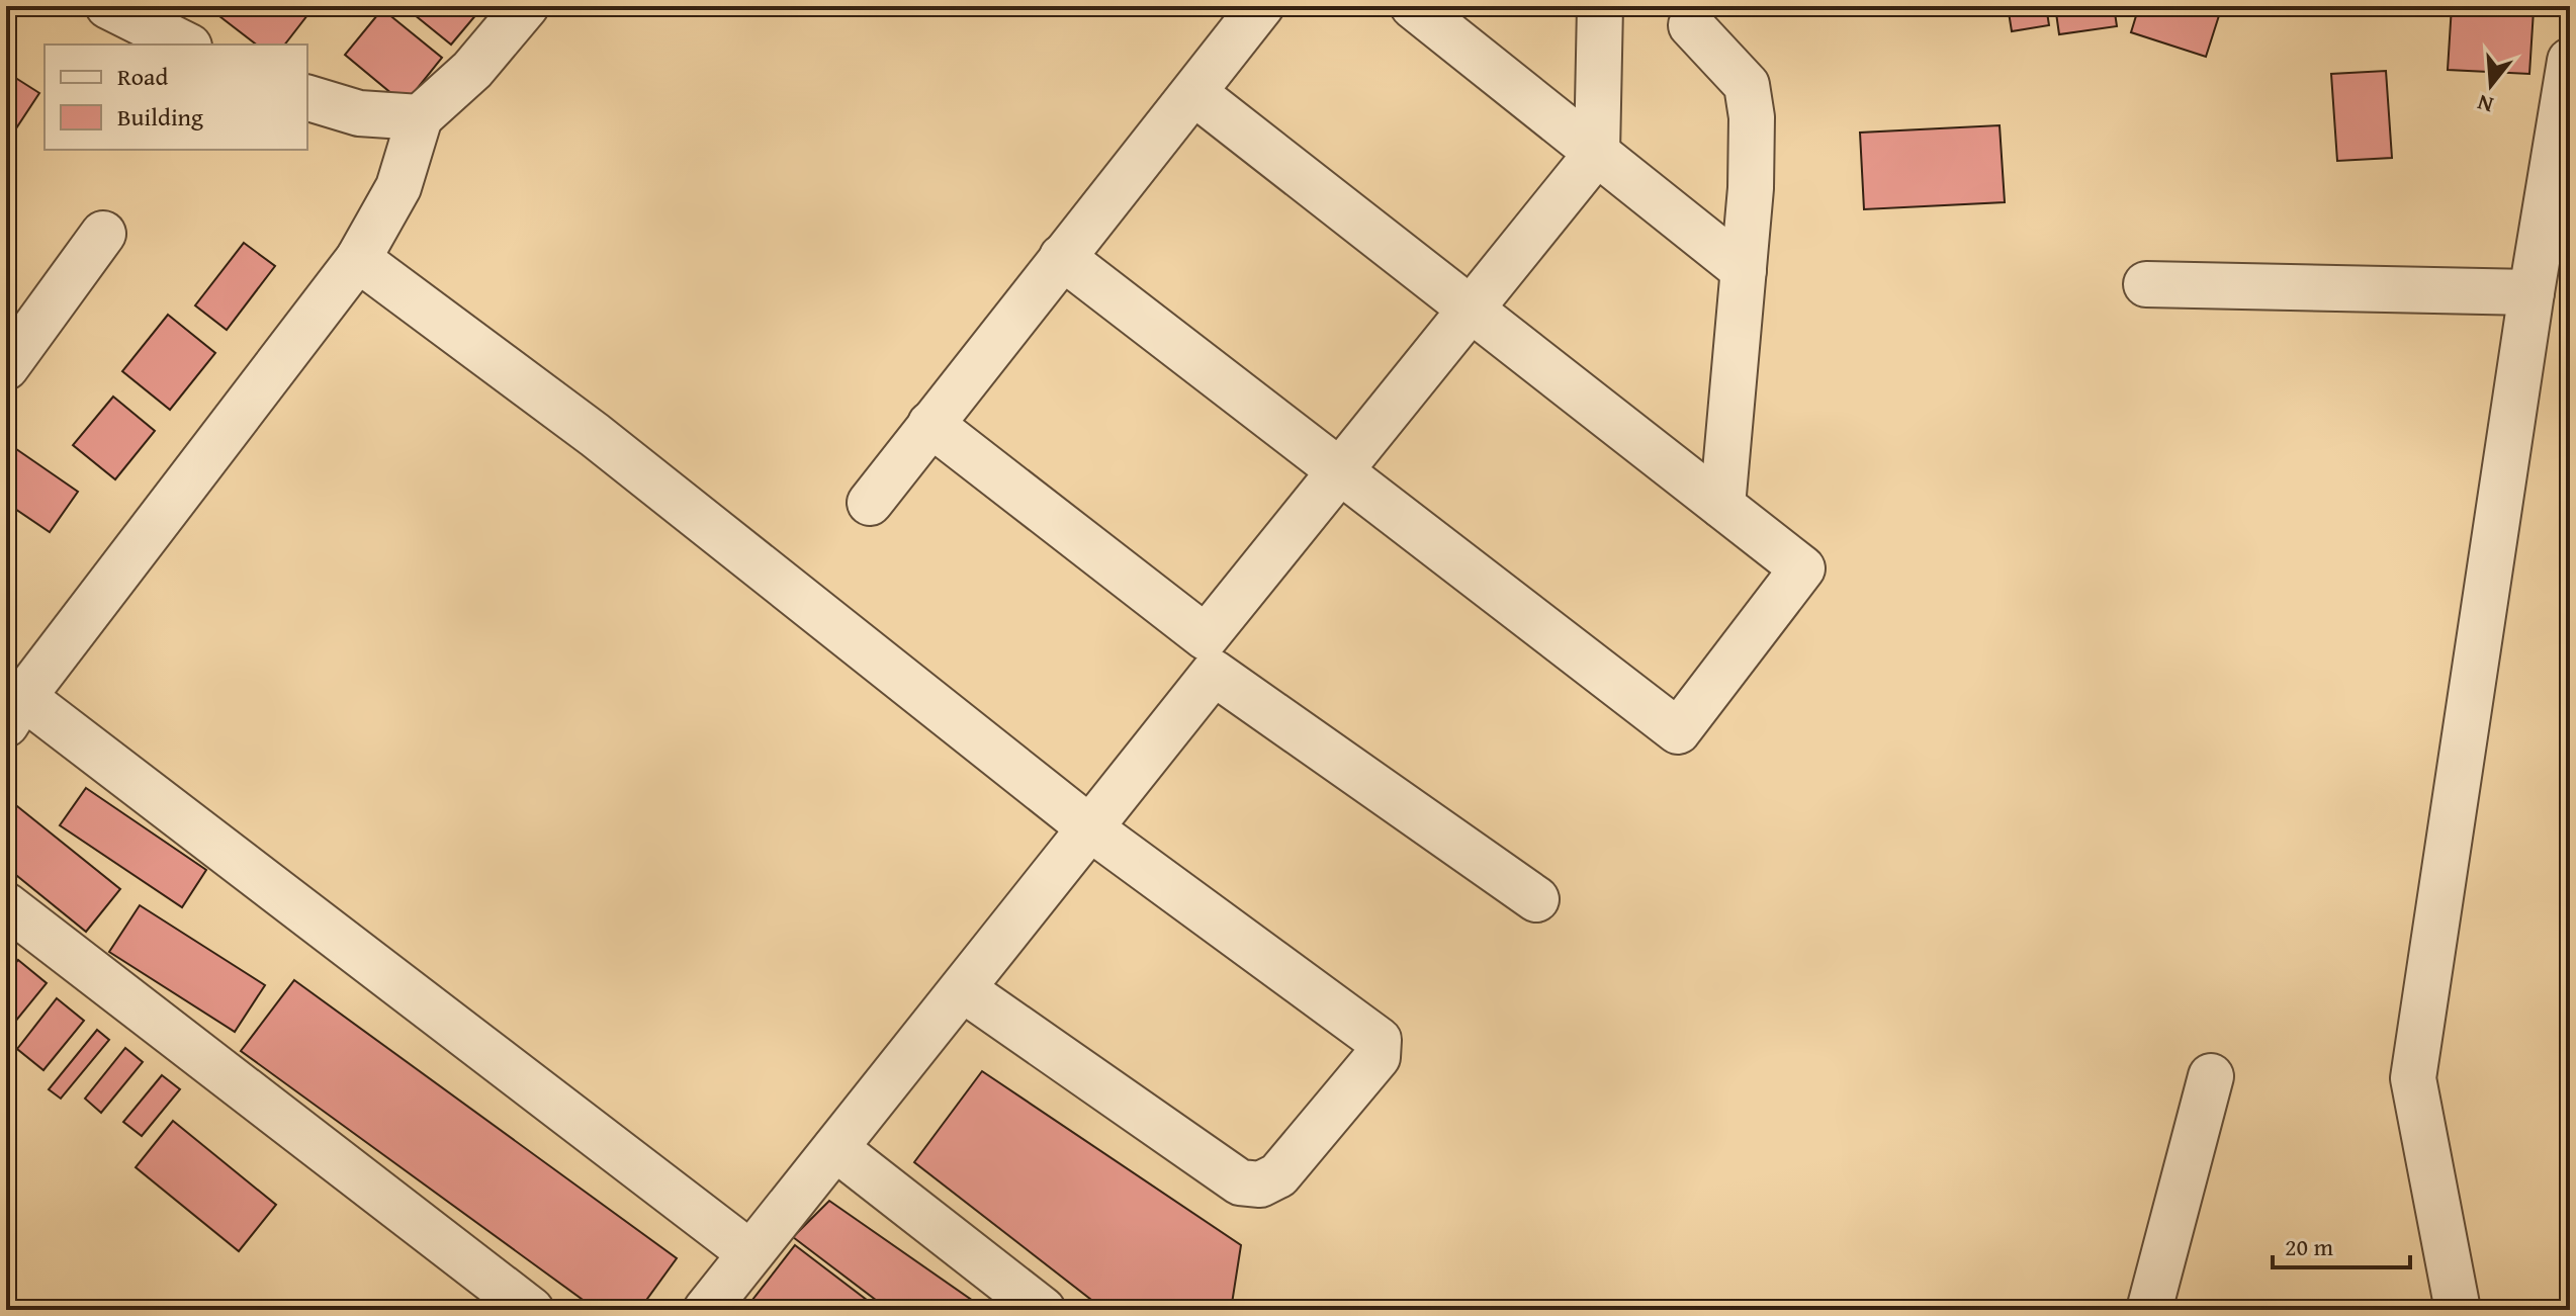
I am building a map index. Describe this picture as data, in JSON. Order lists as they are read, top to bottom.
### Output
{
  "legend": ["Road", "Building"],
  "scale_bar": "20 m",
  "north": "bottom"
}
